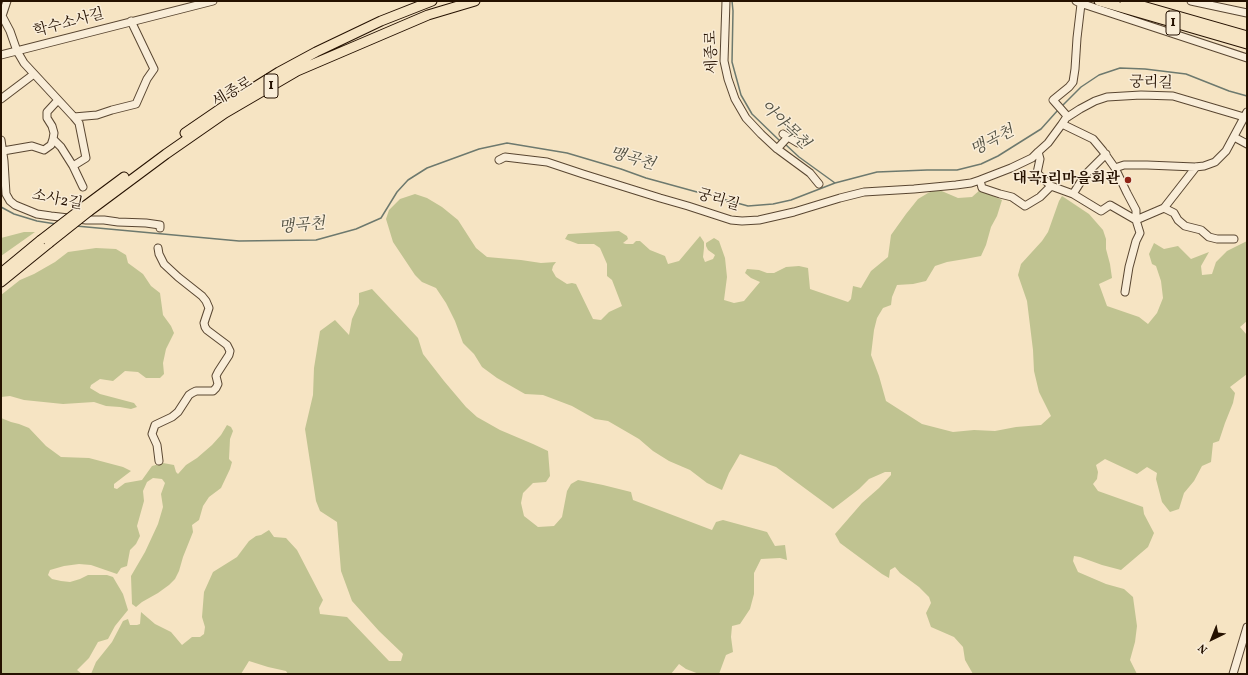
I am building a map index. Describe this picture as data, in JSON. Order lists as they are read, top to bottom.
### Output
{
  "streets": {
    "main road": ["1", "세종로"],
    "street": ["학수소사길", "궁리길", "소사2길"]
  },
  "crossings": [
    ["1", "세종로"]
  ],
  "water": ["아야목천", "맹곡천"],
  "places": ["대곡1리마을회관"],
  "north": "bottom left"
}
